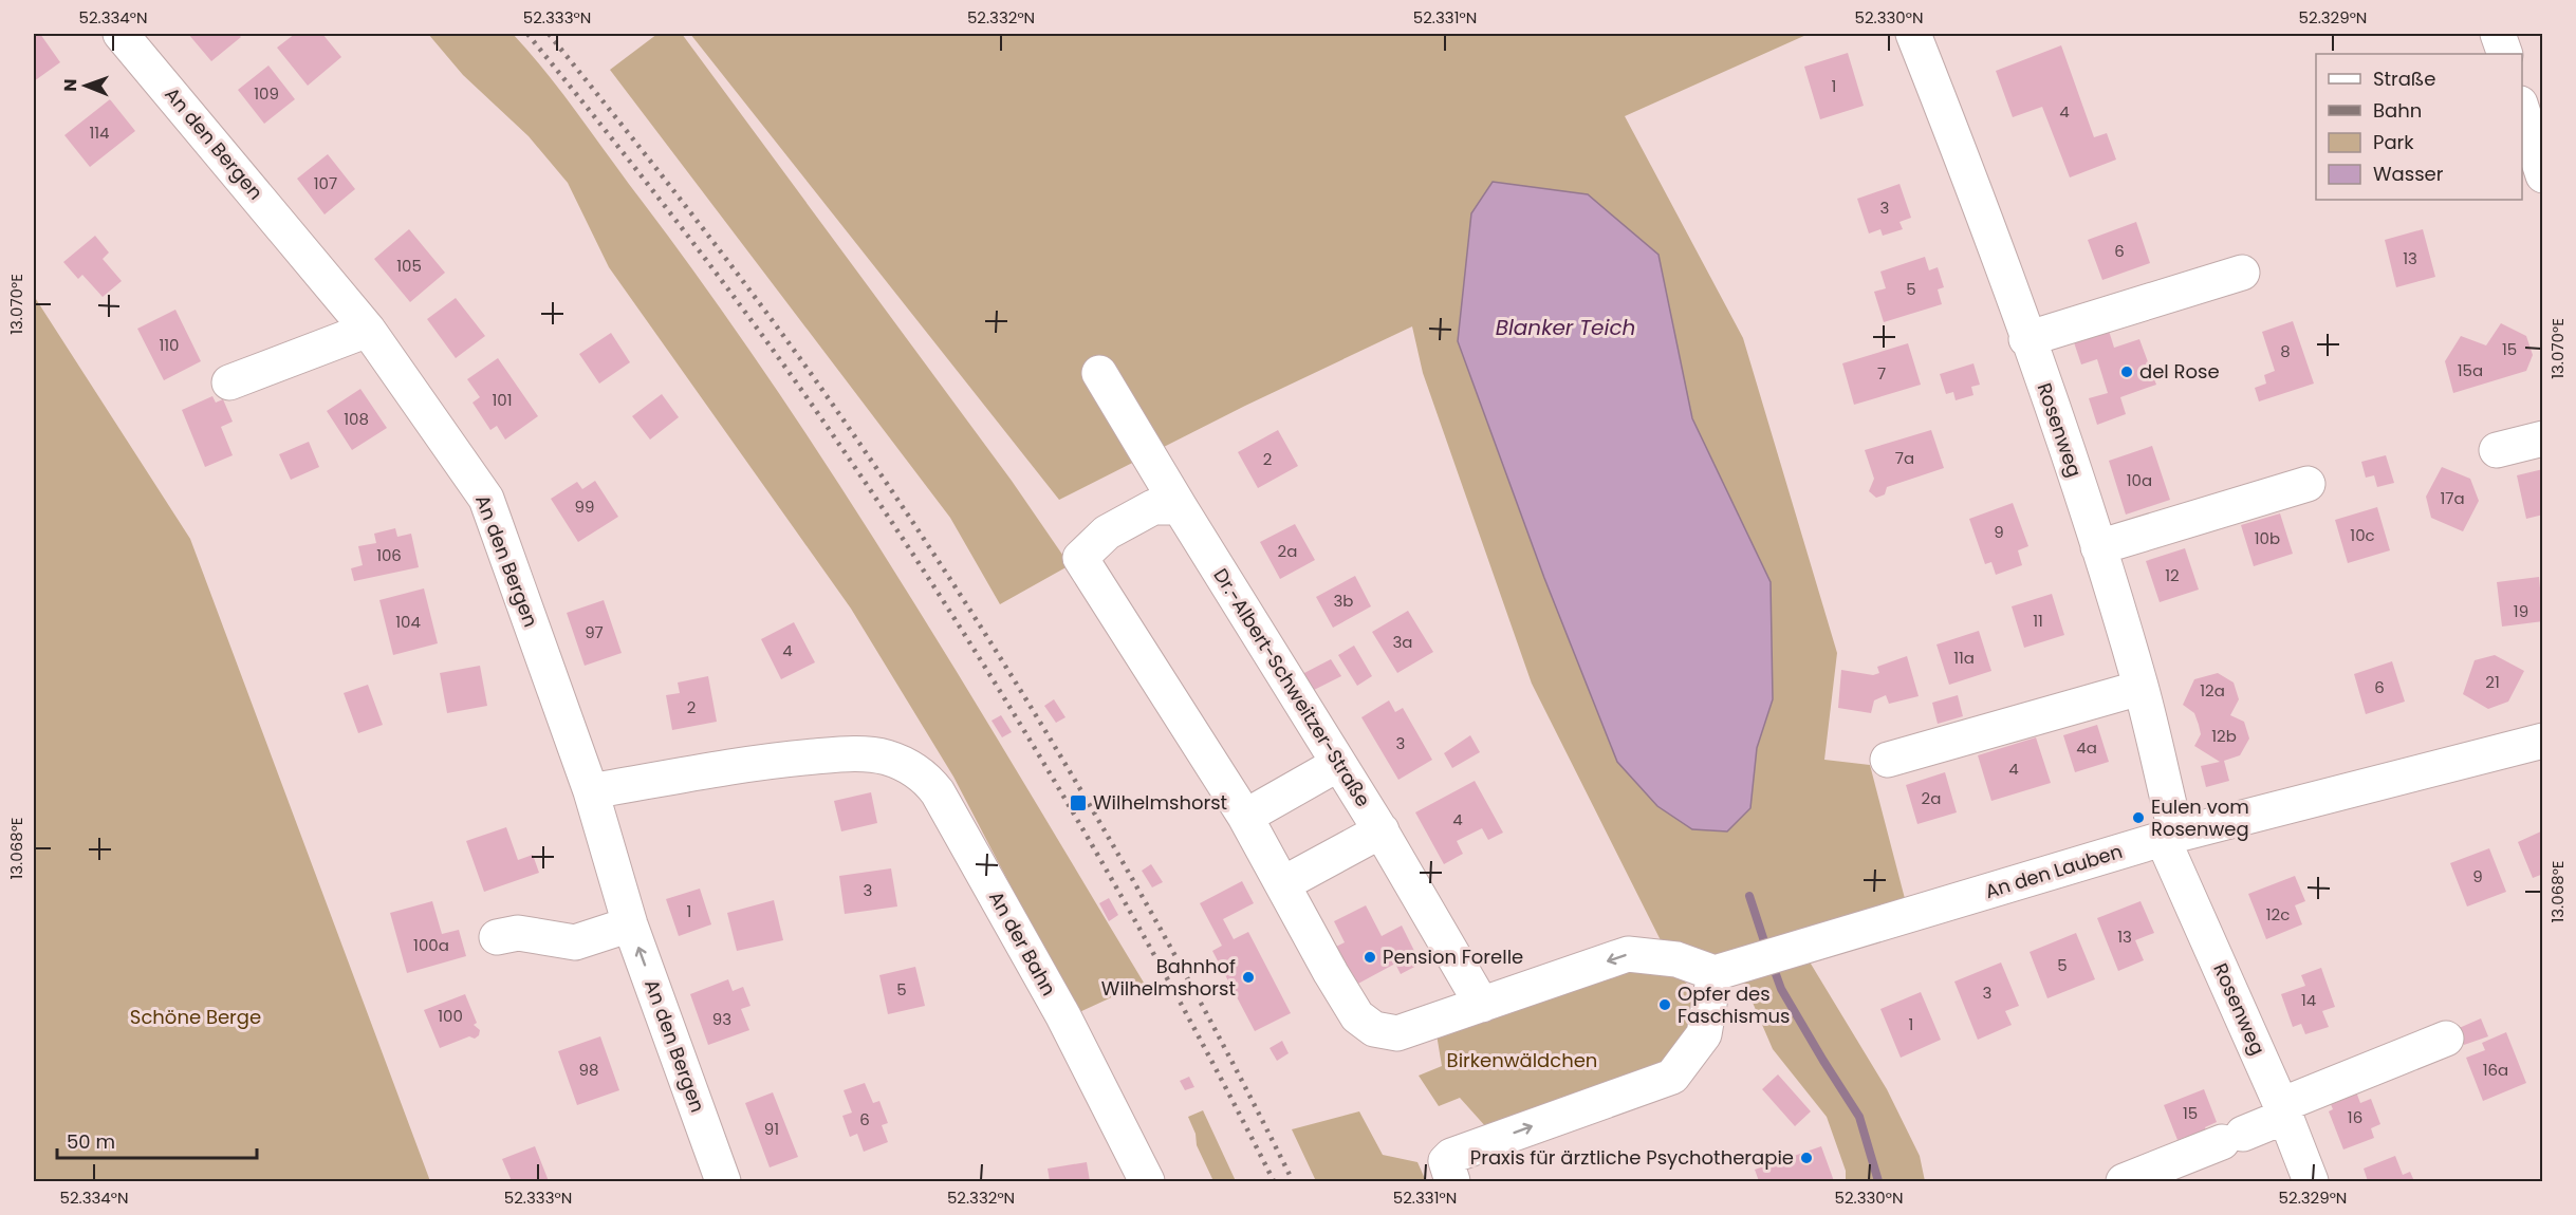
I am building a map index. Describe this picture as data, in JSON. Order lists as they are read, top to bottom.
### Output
{
  "streets": {
    "street": [
      "An den Bergen",
      "Rosenweg",
      "Dr.-Albert-Schweitzer-Straße",
      "An den Lauben",
      "An der Bahn"
    ]
  },
  "crossings": [
    ["An den Bergen", "An der Bahn"],
    ["Rosenweg", "An den Lauben"]
  ],
  "water": ["Blanker Teich"],
  "parks": ["Schöne Berge", "Birkenwäldchen"],
  "places": {
    "other": [
      "del Rose",
      "Eulen vom Rosenweg",
      "Pension Forelle",
      "Bahnhof Wilhelmshorst",
      "Opfer des Faschismus",
      "Praxis für ärztliche Psychotherapie"
    ],
    "transit": ["Wilhelmshorst"]
  },
  "house_numbers": [
    "1",
    "109",
    "4",
    "114",
    "107",
    "3",
    "6",
    "13",
    "105",
    "5",
    "110",
    "15",
    "8",
    "15a",
    "7",
    "101",
    "108",
    "7a",
    "2",
    "10a",
    "17a",
    "99",
    "9",
    "10c",
    "10b",
    "2a",
    "106",
    "12",
    "3b",
    "19",
    "11",
    "104",
    "97",
    "3a",
    "4",
    "11a",
    "21",
    "6",
    "12a",
    "2",
    "12b",
    "3",
    "4a",
    "4",
    "2a",
    "4",
    "9",
    "3",
    "1",
    "12c",
    "13",
    "100a",
    "5",
    "5",
    "3",
    "14",
    "100",
    "93",
    "1",
    "98",
    "16a",
    "15",
    "16",
    "6",
    "91"
  ],
  "legend": [
    "Straße",
    "Bahn",
    "Park",
    "Wasser"
  ],
  "scale_bar": "50 m",
  "north": "left",
  "coordinates": [
    "52.334°N",
    "52.333°N",
    "52.332°N",
    "52.331°N",
    "52.330°N",
    "52.329°N",
    "13.070°E",
    "13.068°E"
  ]
}
